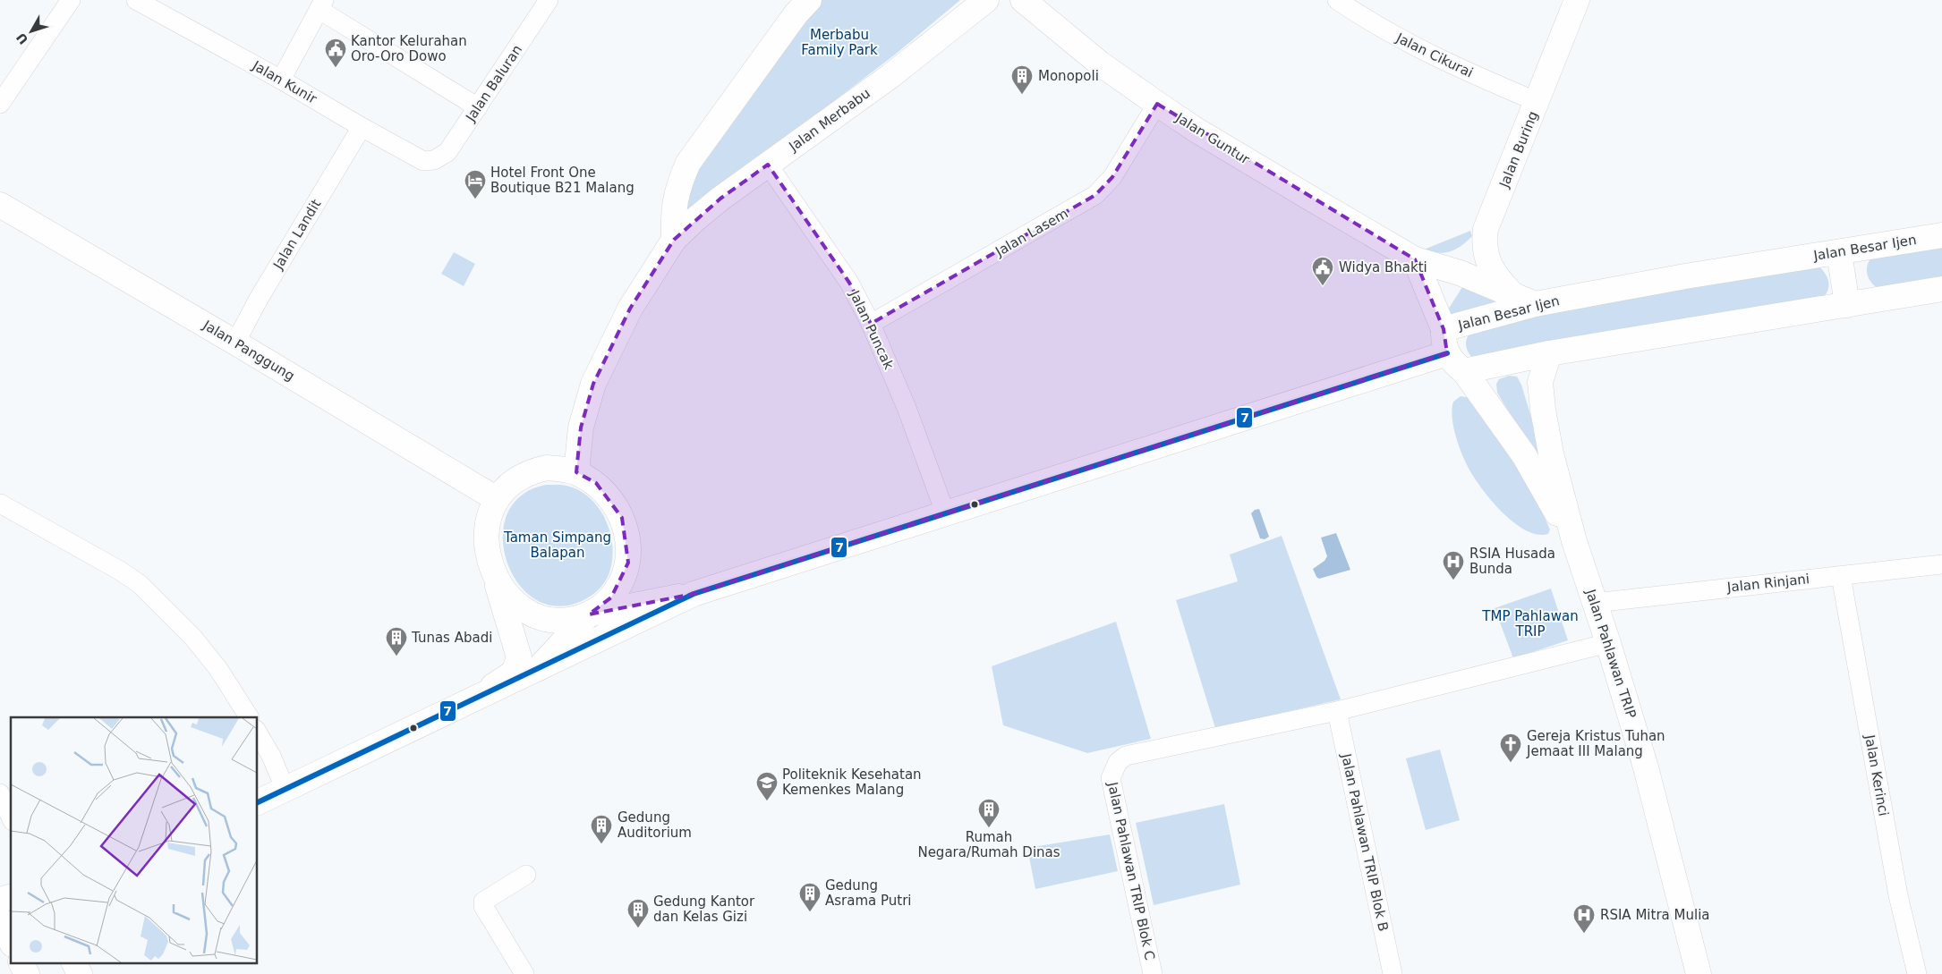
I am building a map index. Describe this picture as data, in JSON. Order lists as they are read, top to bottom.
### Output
{
  "streets": {
    "main road": [
      "Jalan Merbabu",
      "Jalan Guntur",
      "Jalan Buring",
      "Jalan Besar Ijen",
      "Jalan Panggung",
      "Jalan Pahlawan TRIP"
    ],
    "street": [
      "Jalan Cikurai",
      "Jalan Kunir",
      "Jalan Baluran",
      "Jalan Lasem",
      "Jalan Landit",
      "Jalan Puncak",
      "Jalan Rinjani",
      "Jalan Kerinci",
      "Jalan Pahlawan TRIP Blok B",
      "Jalan Pahlawan TRIP Blok C"
    ]
  },
  "crossings": [
    ["Jalan Cikurai", "Jalan Buring"],
    ["Jalan Kunir", "Jalan Baluran"],
    ["Jalan Kunir", "Jalan Landit"],
    ["Jalan Merbabu", "Jalan Puncak"],
    ["Jalan Merbabu", "Jalan Panggung"],
    ["Jalan Guntur", "Jalan Buring"],
    ["Jalan Guntur", "Jalan Lasem"],
    ["Jalan Guntur", "Jalan Besar Ijen"],
    ["Jalan Lasem", "Jalan Puncak"],
    ["Jalan Landit", "Jalan Panggung"],
    ["Jalan Rinjani", "Jalan Pahlawan TRIP"],
    ["Jalan Rinjani", "Jalan Kerinci"],
    ["Jalan Pahlawan TRIP Blok B", "Jalan Pahlawan TRIP Blok C"]
  ],
  "parks": ["Merbabu Family Park", "Taman Simpang Balapan", "TMP Pahlawan TRIP"],
  "places": {
    "public building": ["Kantor Kelurahan Oro-Oro Dowo", "Widya Bhakti"],
    "building": [
      "Monopoli",
      "Tunas Abadi",
      "Rumah Negara/Rumah Dinas",
      "Gedung Auditorium",
      "Gedung Asrama Putri",
      "Gedung Kantor dan Kelas Gizi"
    ],
    "hotel": ["Hotel Front One Boutique B21 Malang"],
    "hospital": ["RSIA Husada Bunda", "RSIA Mitra Mulia"],
    "church": ["Gereja Kristus Tuhan Jemaat III Malang"],
    "school or university": ["Politeknik Kesehatan Kemenkes Malang"]
  },
  "lines": ["transit line 7"],
  "north": "bottom left"
}
